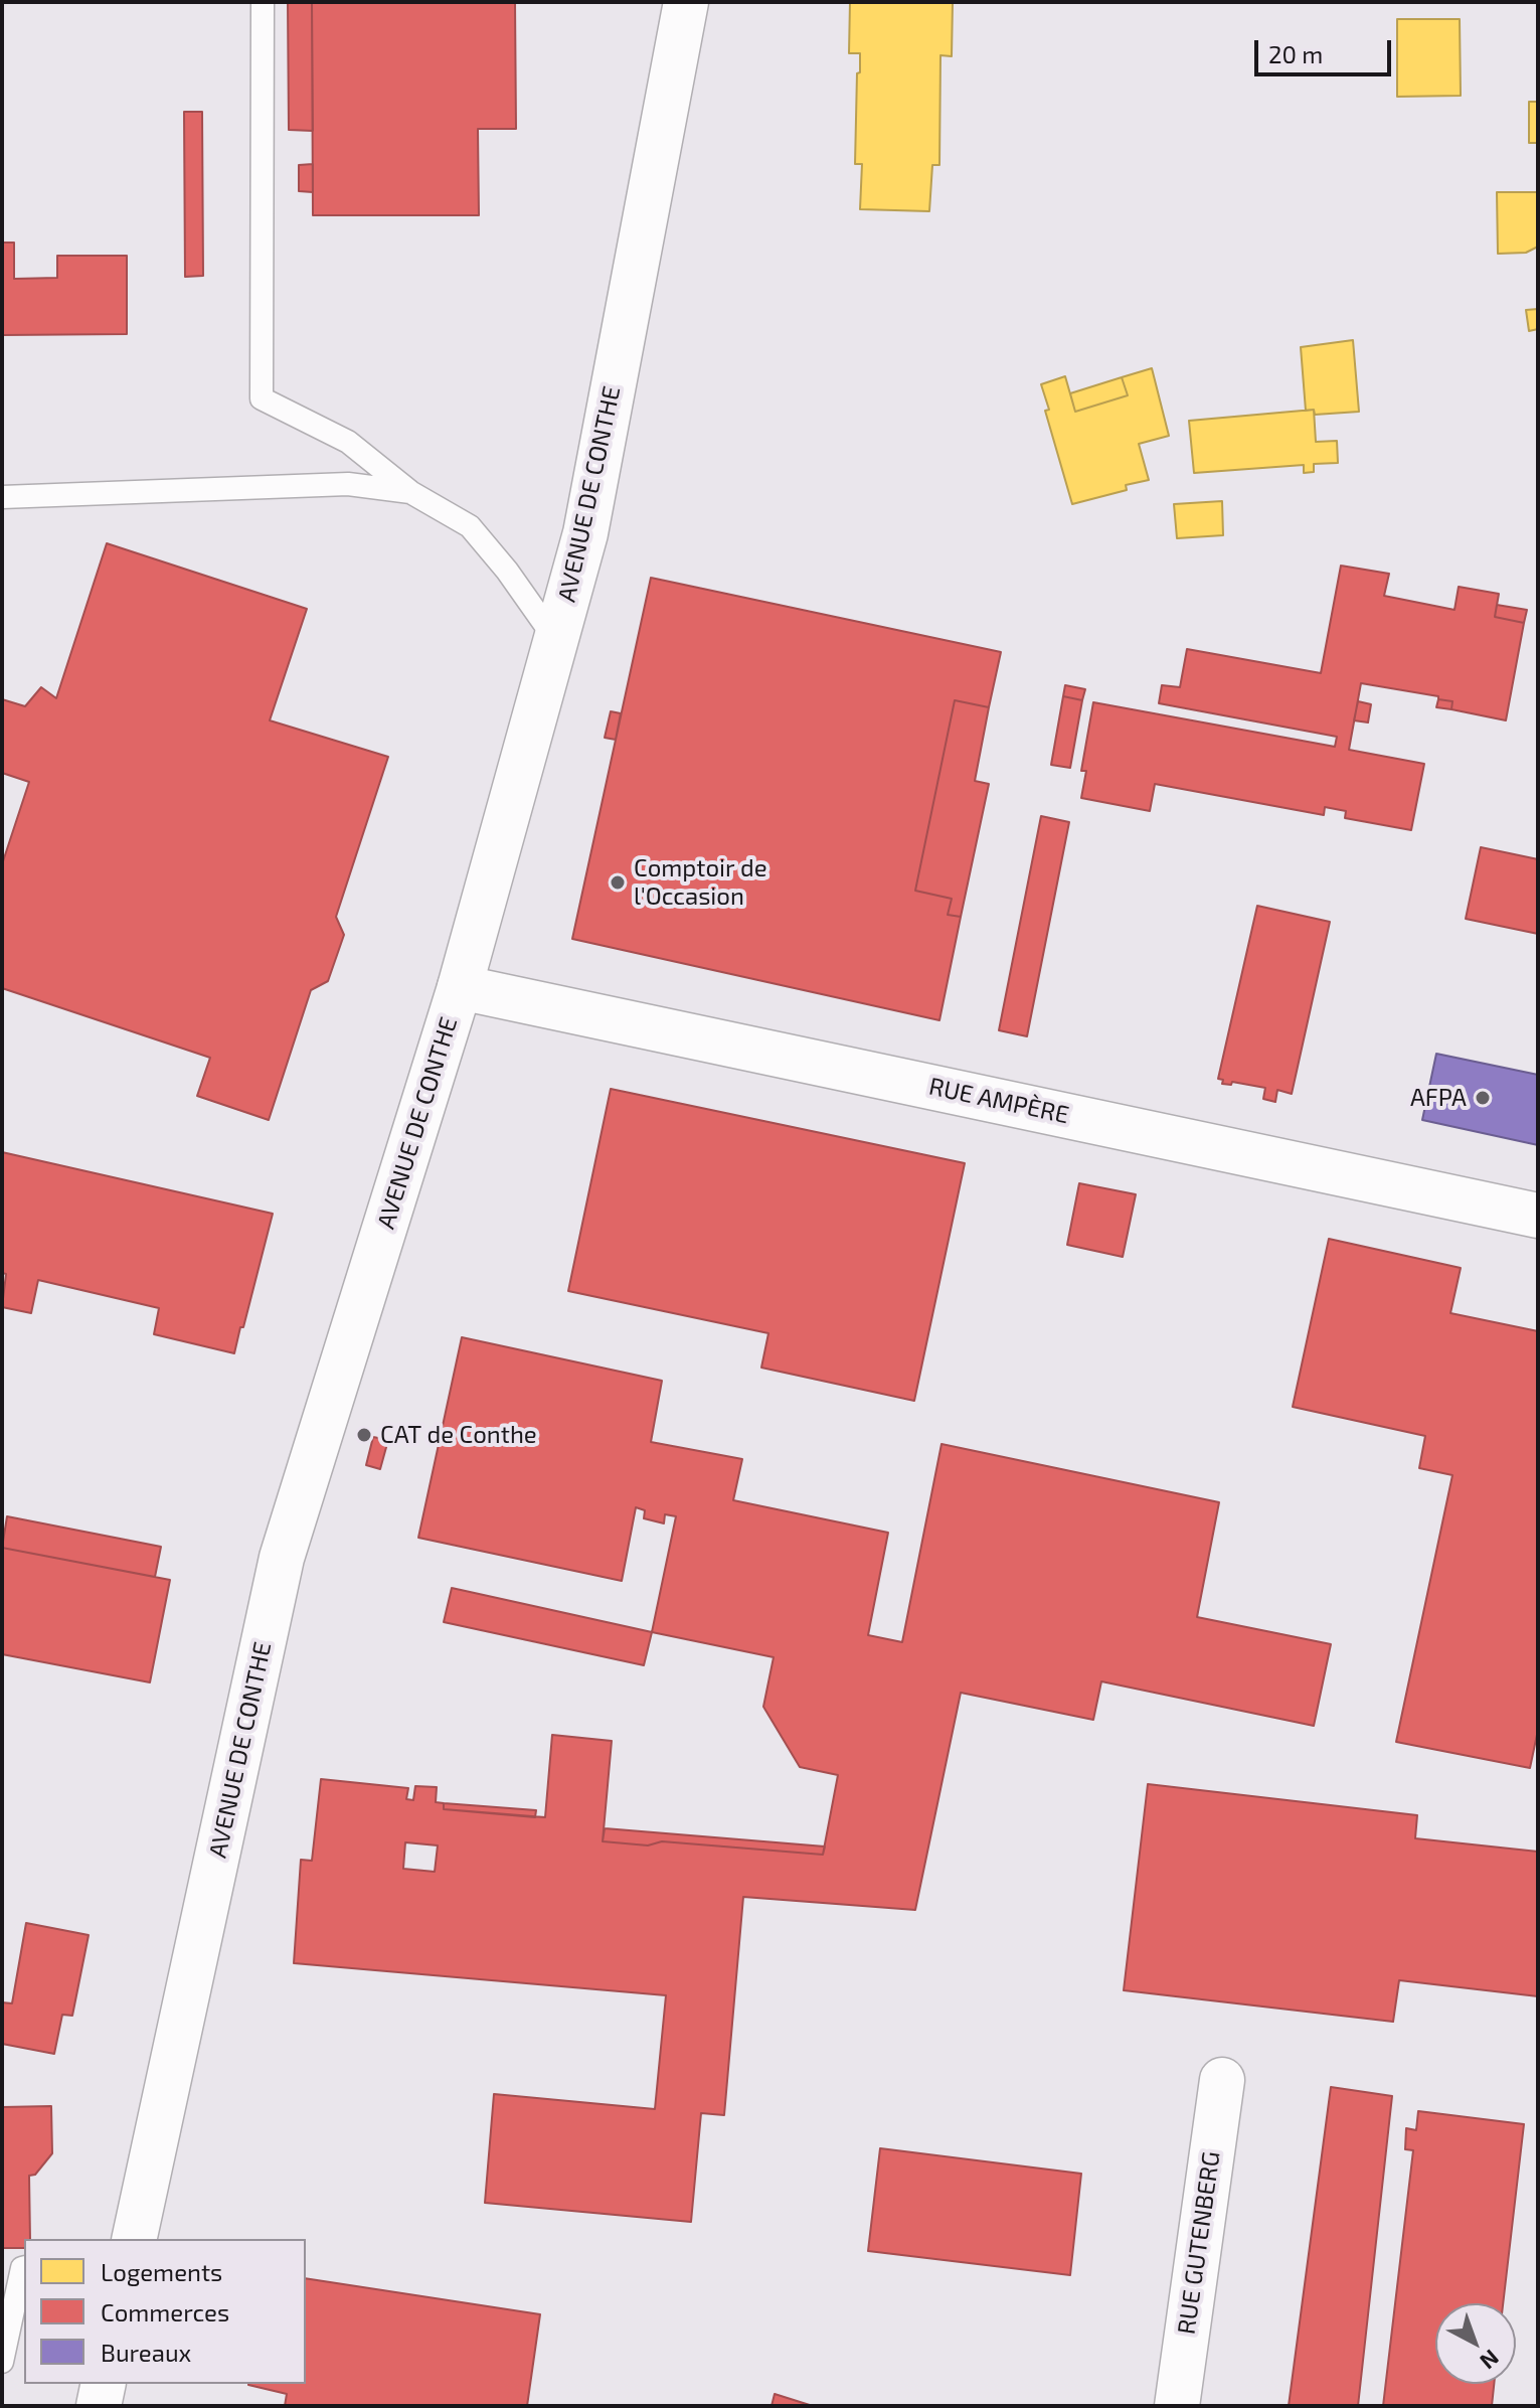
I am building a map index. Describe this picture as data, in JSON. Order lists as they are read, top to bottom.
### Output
{
  "streets": {
    "street": ["AVENUE DE CONTHE", "RUE AMPÈRE", "RUE GUTENBERG"]
  },
  "crossings": [
    ["AVENUE DE CONTHE", "RUE AMPÈRE"]
  ],
  "places": ["Comptoir de l'Occasion", "AFPA", "CAT de Conthe"],
  "legend": ["Logements", "Commerces", "Bureaux"],
  "scale_bar": "20 m",
  "north": "bottom right"
}
